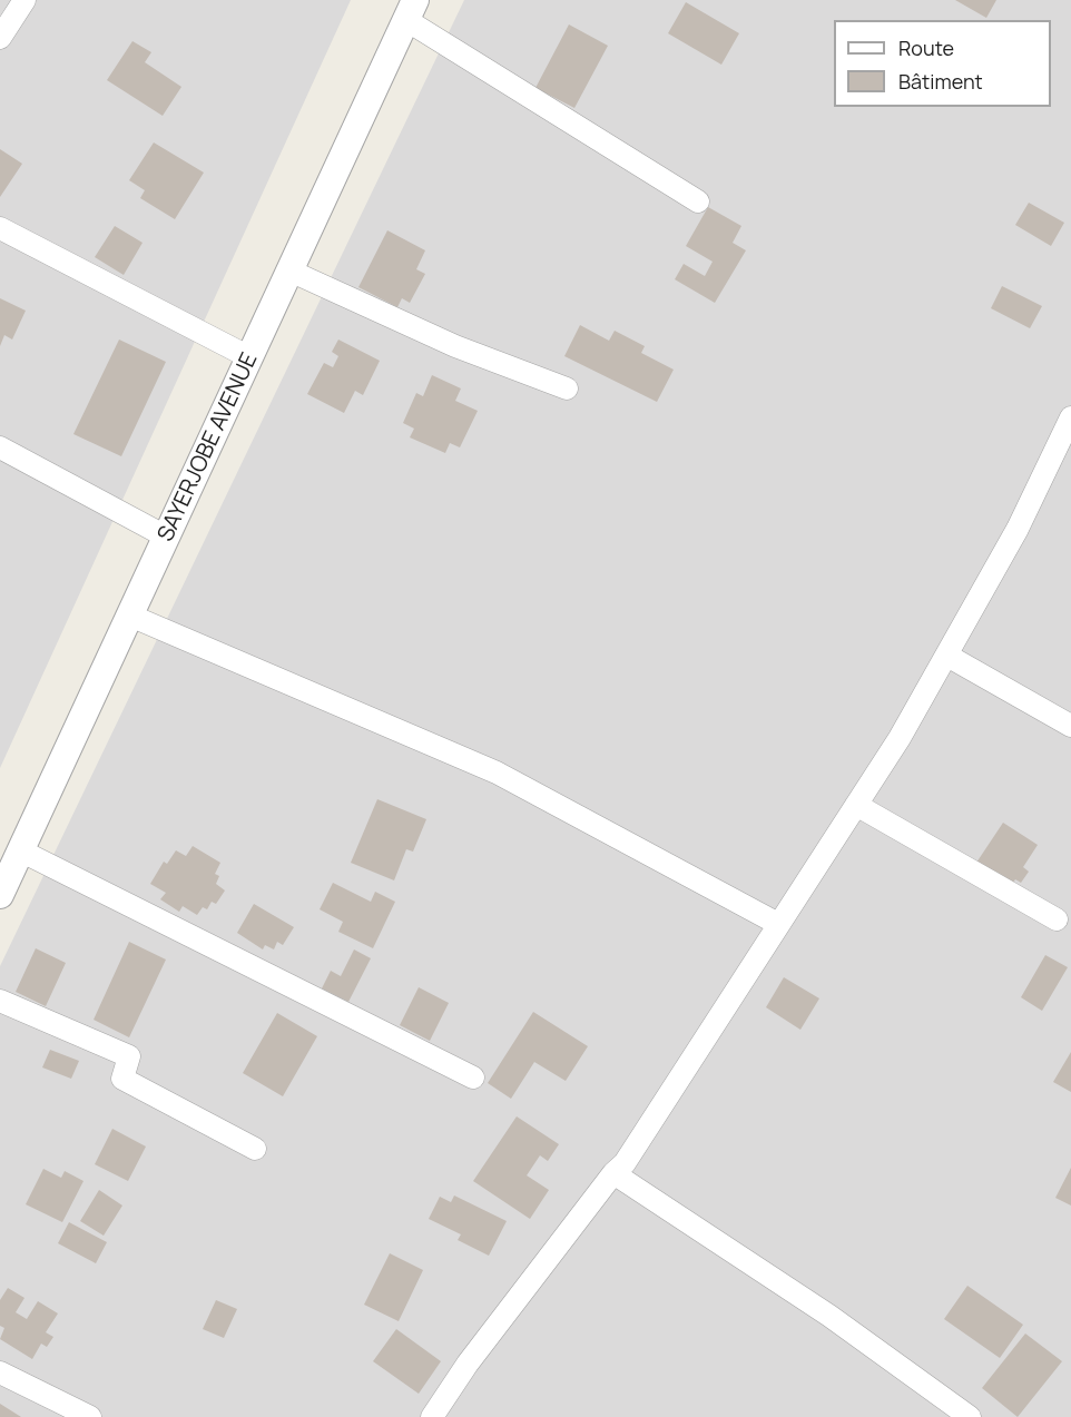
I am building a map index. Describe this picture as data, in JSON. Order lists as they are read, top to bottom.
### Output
{
  "streets": {
    "street": ["SAYERJOBE AVENUE"]
  },
  "legend": ["Route", "Bâtiment"]
}
